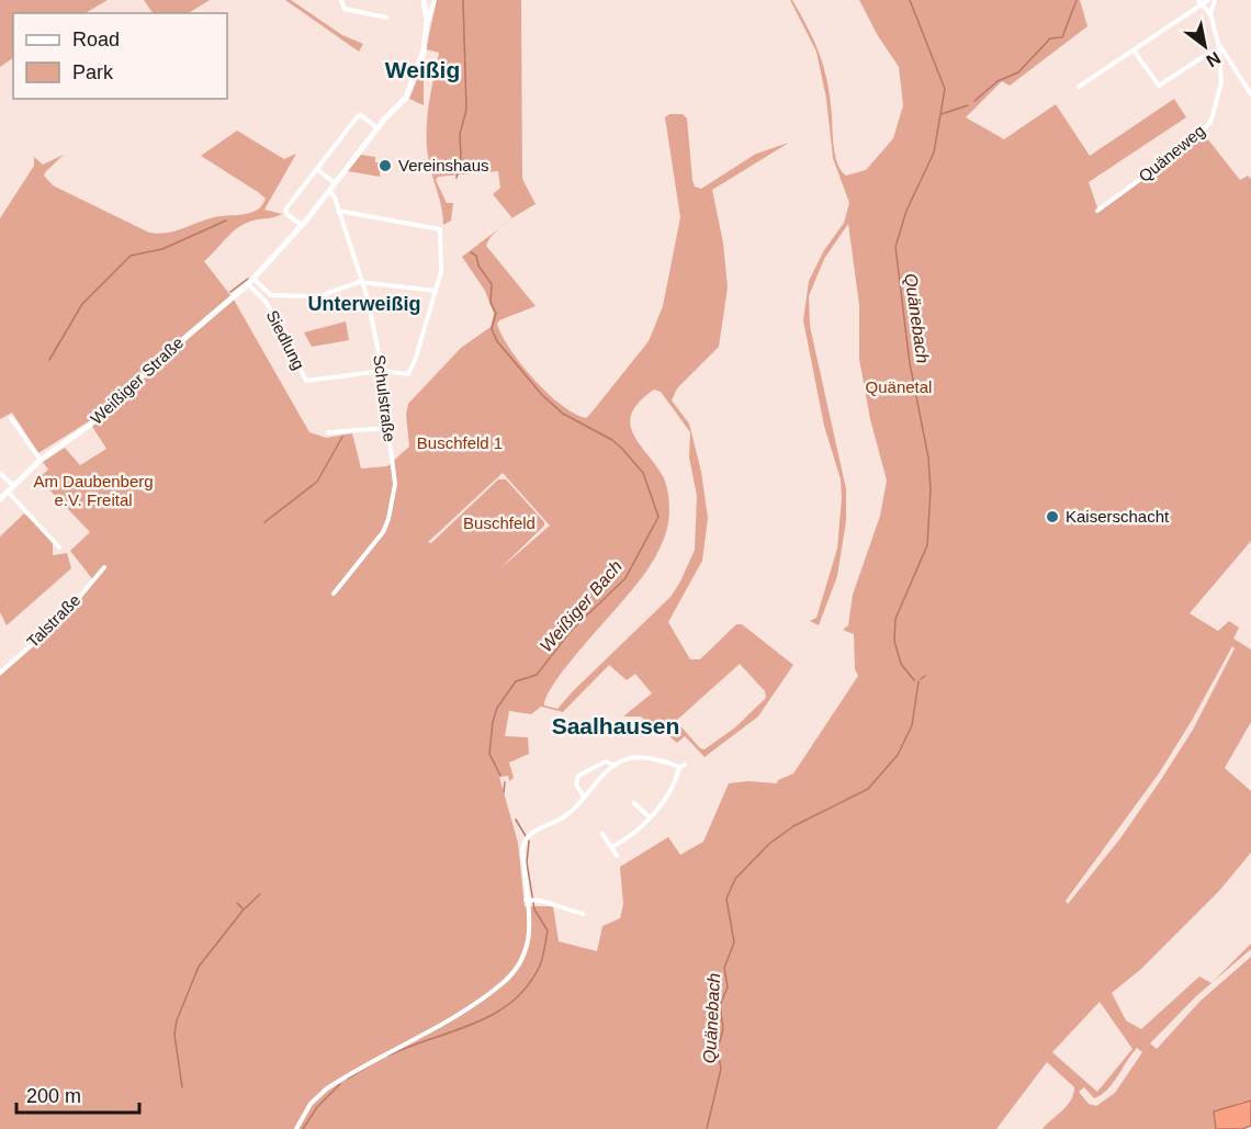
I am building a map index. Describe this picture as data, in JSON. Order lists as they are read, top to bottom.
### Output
{
  "streets": {
    "street": [
      "Quäneweg",
      "Siedlung",
      "Weißiger Straße",
      "Schulstraße",
      "Talstraße"
    ]
  },
  "crossings": [
    ["Siedlung", "Weißiger Straße"],
    ["Siedlung", "Schulstraße"],
    ["Weißiger Straße", "Schulstraße"]
  ],
  "districts": ["Weißig", "Unterweißig", "Saalhausen"],
  "water": ["Quänebach", "Weißiger Bach"],
  "parks": [
    "Quänetal",
    "Buschfeld 1",
    "Am Daubenberg e.V. Freital",
    "Buschfeld"
  ],
  "places": ["Vereinshaus", "Kaiserschacht"],
  "legend": ["Road", "Park"],
  "scale_bar": "200 m",
  "north": "bottom right"
}
